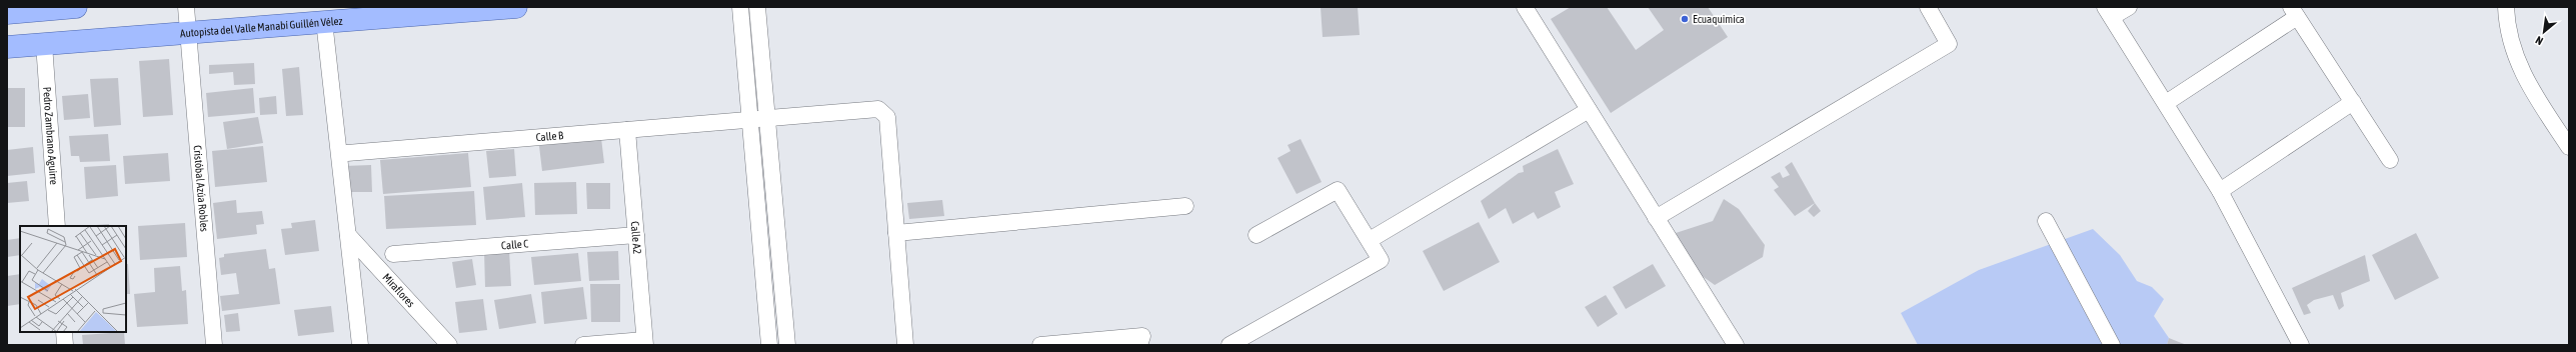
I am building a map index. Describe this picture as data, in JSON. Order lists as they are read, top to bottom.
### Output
{
  "streets": {
    "main road": ["Autopista del Valle Manabí Guillén Vélez"],
    "street": [
      "Pedro Zambrano Aguirre",
      "Calle B",
      "Cristóbal Azúa Robles",
      "Calle A2",
      "Calle C",
      "Miraflores"
    ]
  },
  "crossings": [
    ["Autopista del Valle Manabí Guillén Vélez", "Pedro Zambrano Aguirre"],
    ["Autopista del Valle Manabí Guillén Vélez", "Cristóbal Azúa Robles"],
    ["Calle B", "Calle A2"],
    ["Calle A2", "Calle C"]
  ],
  "places": ["Ecuaquimica"],
  "north": "bottom left"
}
